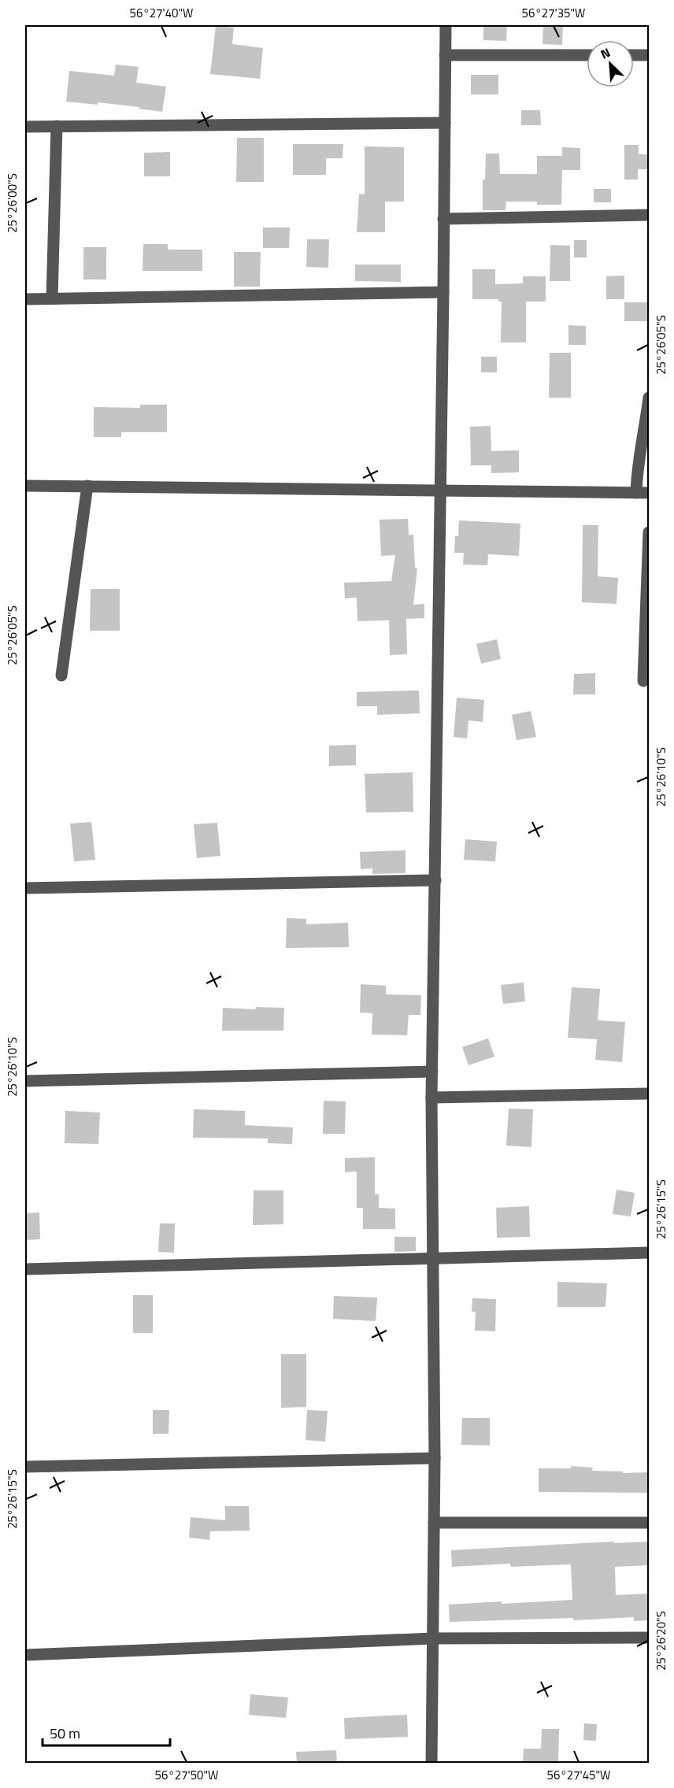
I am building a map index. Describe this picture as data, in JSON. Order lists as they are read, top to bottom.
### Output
{
  "scale_bar": "50 m",
  "north": "top left",
  "coordinates": [
    "56°27'40\"W",
    "56°27'35\"W",
    "25°26'00\"S",
    "25°26'05\"S",
    "25°26'10\"S",
    "25°26'15\"S",
    "25°26'20\"S",
    "56°27'50\"W",
    "56°27'45\"W"
  ]
}
